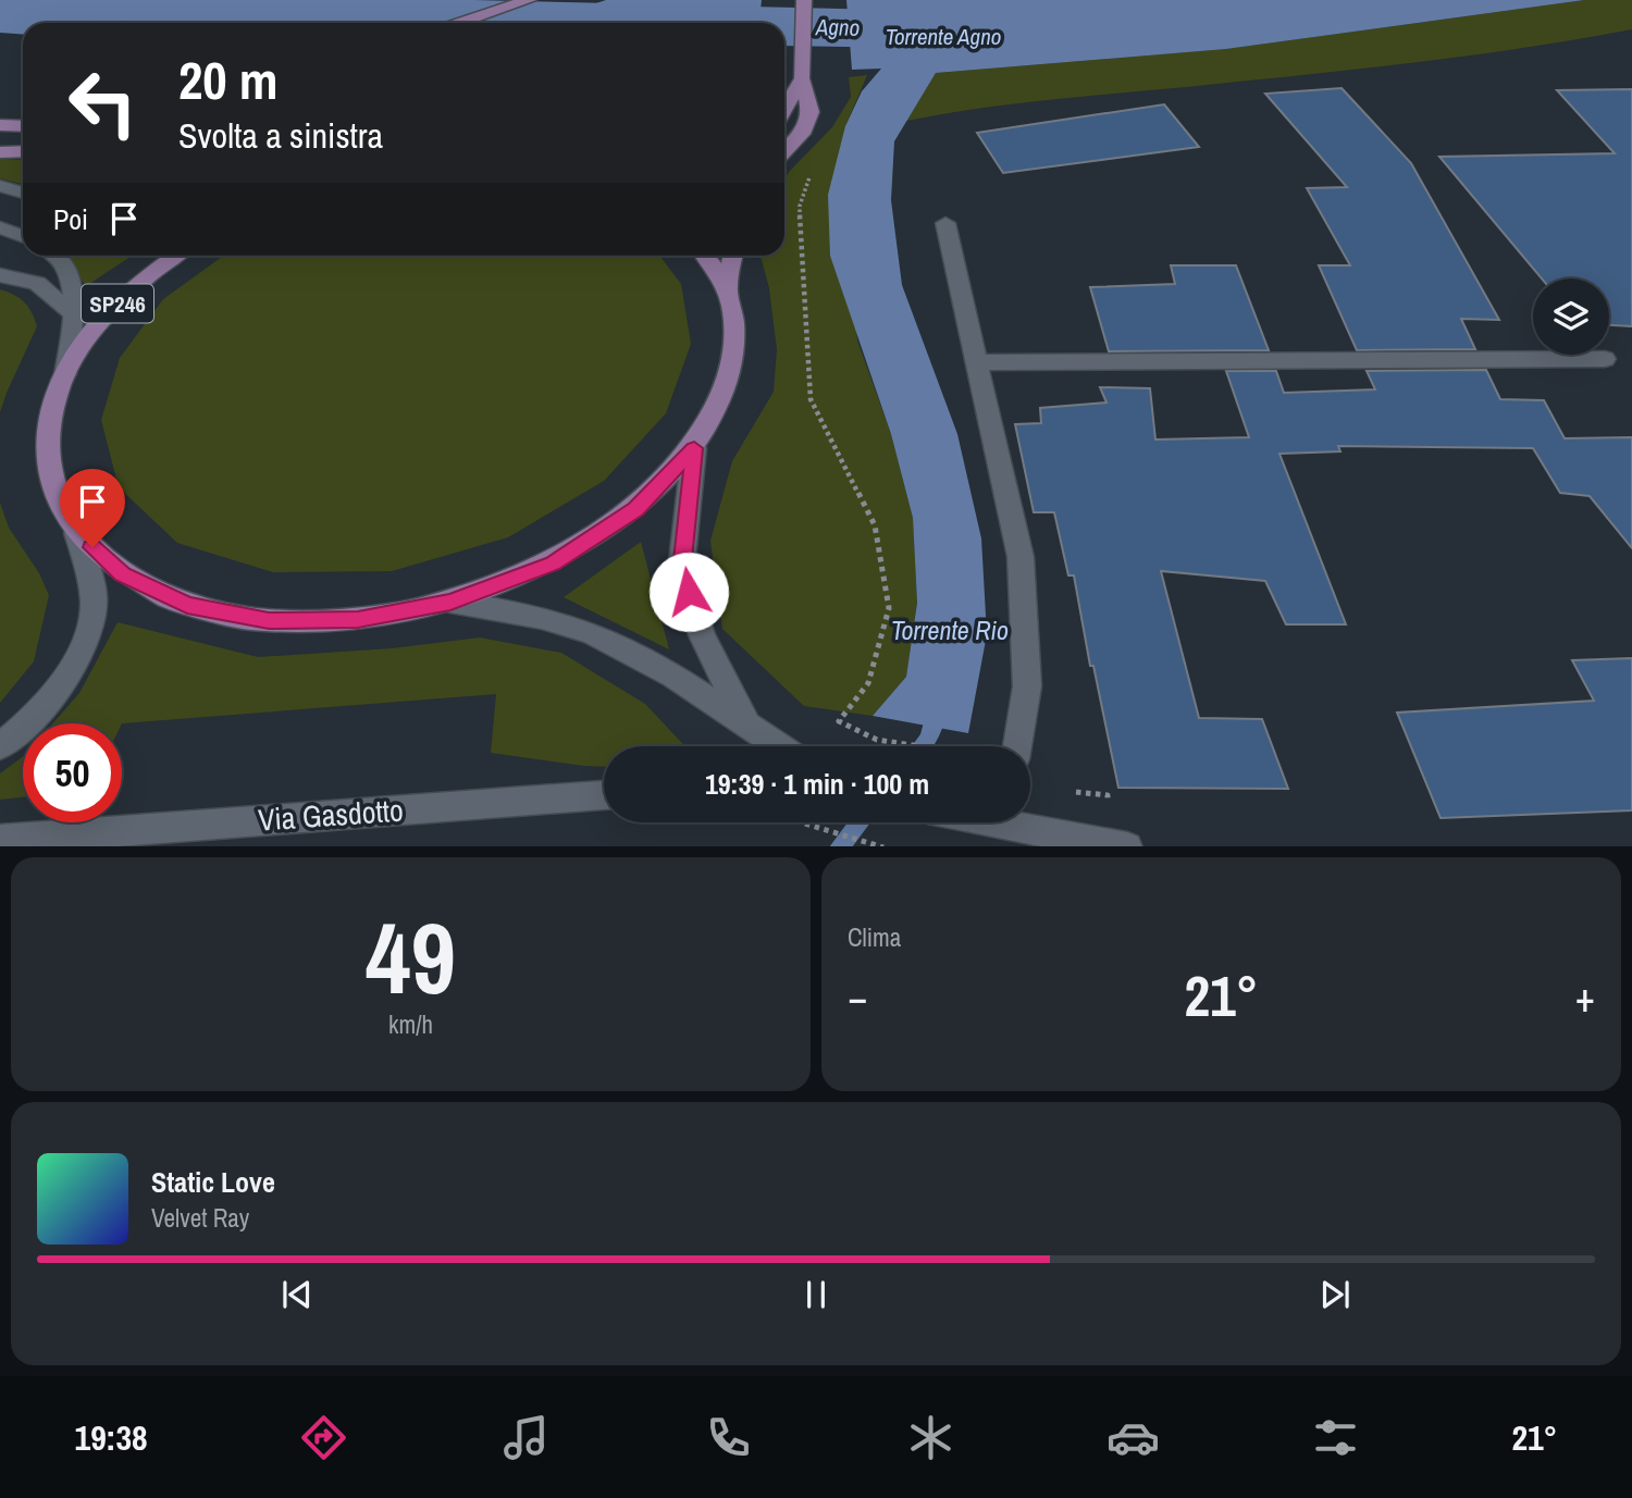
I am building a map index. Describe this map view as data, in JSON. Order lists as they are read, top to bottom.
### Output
{
  "streets": {
    "main road": ["SP246"],
    "street": ["Via Gasdotto"]
  },
  "water": ["Agno", "Torrente Agno", "Torrente Rio"],
  "page": {
    "turn": ["20 m", "Svolta a sinistra"],
    "then": "Poi",
    "limit": "50",
    "trip": "19:39 · 1 min · 100 m",
    "tile": [
      ["49", "km/h"],
      "Clima"
    ],
    "heat": ["−", "21°", "+"],
    "song": ["Static Love", "Velvet Ray"],
    "tabs": ["19:38", "21°"]
  }
}
